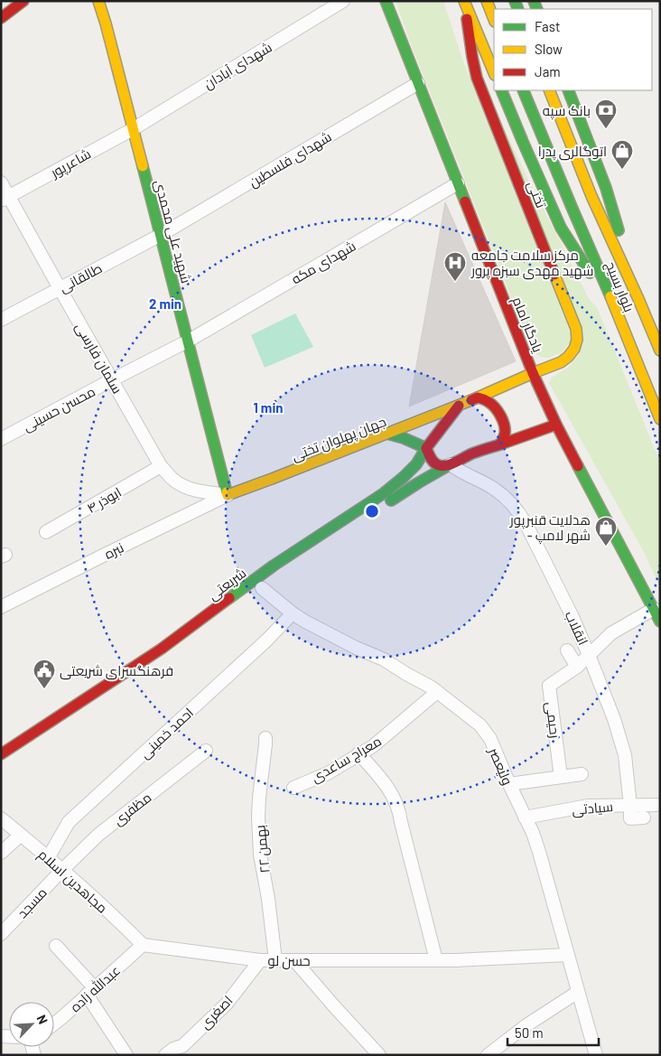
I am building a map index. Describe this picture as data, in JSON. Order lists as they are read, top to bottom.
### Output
{
  "streets": {
    "street": [
      "شهدای آبادان",
      "شهدای فلسطین",
      "شاعرپور",
      "تختی",
      "شهید علی محمدی",
      "شهدای مکه",
      "طالقانی",
      "بلوار بسیج",
      "یادگار امام",
      "سلمان فارسی",
      "محسن حسینی",
      "جهان پهلوان تختی",
      "ابوذر ۴",
      "نبره",
      "شریعتی",
      "انقلاب",
      "رحیمی",
      "احمد خمینی",
      "معراج ساعدی",
      "ولیعصر",
      "سیادتی",
      "مظفری",
      "۲۲ بهمن",
      "مجاهدین اسلام",
      "مسجد",
      "حسن لو",
      "عبدالله زاده",
      "اصغری"
    ]
  },
  "crossings": [
    ["شهدای آبادان", "شاعرپور"],
    ["شهدای آبادان", "شهید علی محمدی"],
    ["شهدای فلسطین", "شهید علی محمدی"],
    ["شهدای فلسطین", "طالقانی"],
    ["شهدای فلسطین", "یادگار امام"],
    ["شاعرپور", "شهید علی محمدی"],
    ["شاعرپور", "سلمان فارسی"],
    ["تختی", "یادگار امام"],
    ["شهید علی محمدی", "شهدای مکه"],
    ["شهید علی محمدی", "طالقانی"],
    ["شهید علی محمدی", "سلمان فارسی"],
    ["شهید علی محمدی", "محسن حسینی"],
    ["شهید علی محمدی", "جهان پهلوان تختی"],
    ["شهید علی محمدی", "نبره"],
    ["شهدای مکه", "یادگار امام"],
    ["شهدای مکه", "محسن حسینی"],
    ["طالقانی", "سلمان فارسی"],
    ["یادگار امام", "رحیمی"],
    ["سلمان فارسی", "محسن حسینی"],
    ["سلمان فارسی", "جهان پهلوان تختی"],
    ["سلمان فارسی", "ابوذر ۴"],
    ["سلمان فارسی", "نبره"],
    ["جهان پهلوان تختی", "نبره"],
    ["جهان پهلوان تختی", "شریعتی"],
    ["انقلاب", "رحیمی"],
    ["انقلاب", "سیادتی"],
    ["احمد خمینی", "ولیعصر"],
    ["احمد خمینی", "مجاهدین اسلام"],
    ["معراج ساعدی", "ولیعصر"],
    ["ولیعصر", "سیادتی"],
    ["ولیعصر", "حسن لو"],
    ["مظفری", "مجاهدین اسلام"],
    ["مظفری", "مسجد"],
    ["۲۲ بهمن", "حسن لو"],
    ["مجاهدین اسلام", "مسجد"],
    ["مجاهدین اسلام", "حسن لو"],
    ["مجاهدین اسلام", "عبدالله زاده"],
    ["حسن لو", "عبدالله زاده"],
    ["حسن لو", "اصغری"]
  ],
  "places": {
    "bank": ["بانک سپه"],
    "shop": ["اتوگالری پدرا", "هدلایت قنبرپور - شهر لامپ"],
    "hospital": ["مرکز سلامت جامعه شهید مهدی سبزه پرور"],
    "public building": ["فرهنگسرای شریعتی"]
  },
  "legend": ["Fast", "Slow", "Jam"],
  "scale_bar": "50 m",
  "north": "top right",
  "rings": ["2 min", "1 min"]
}
